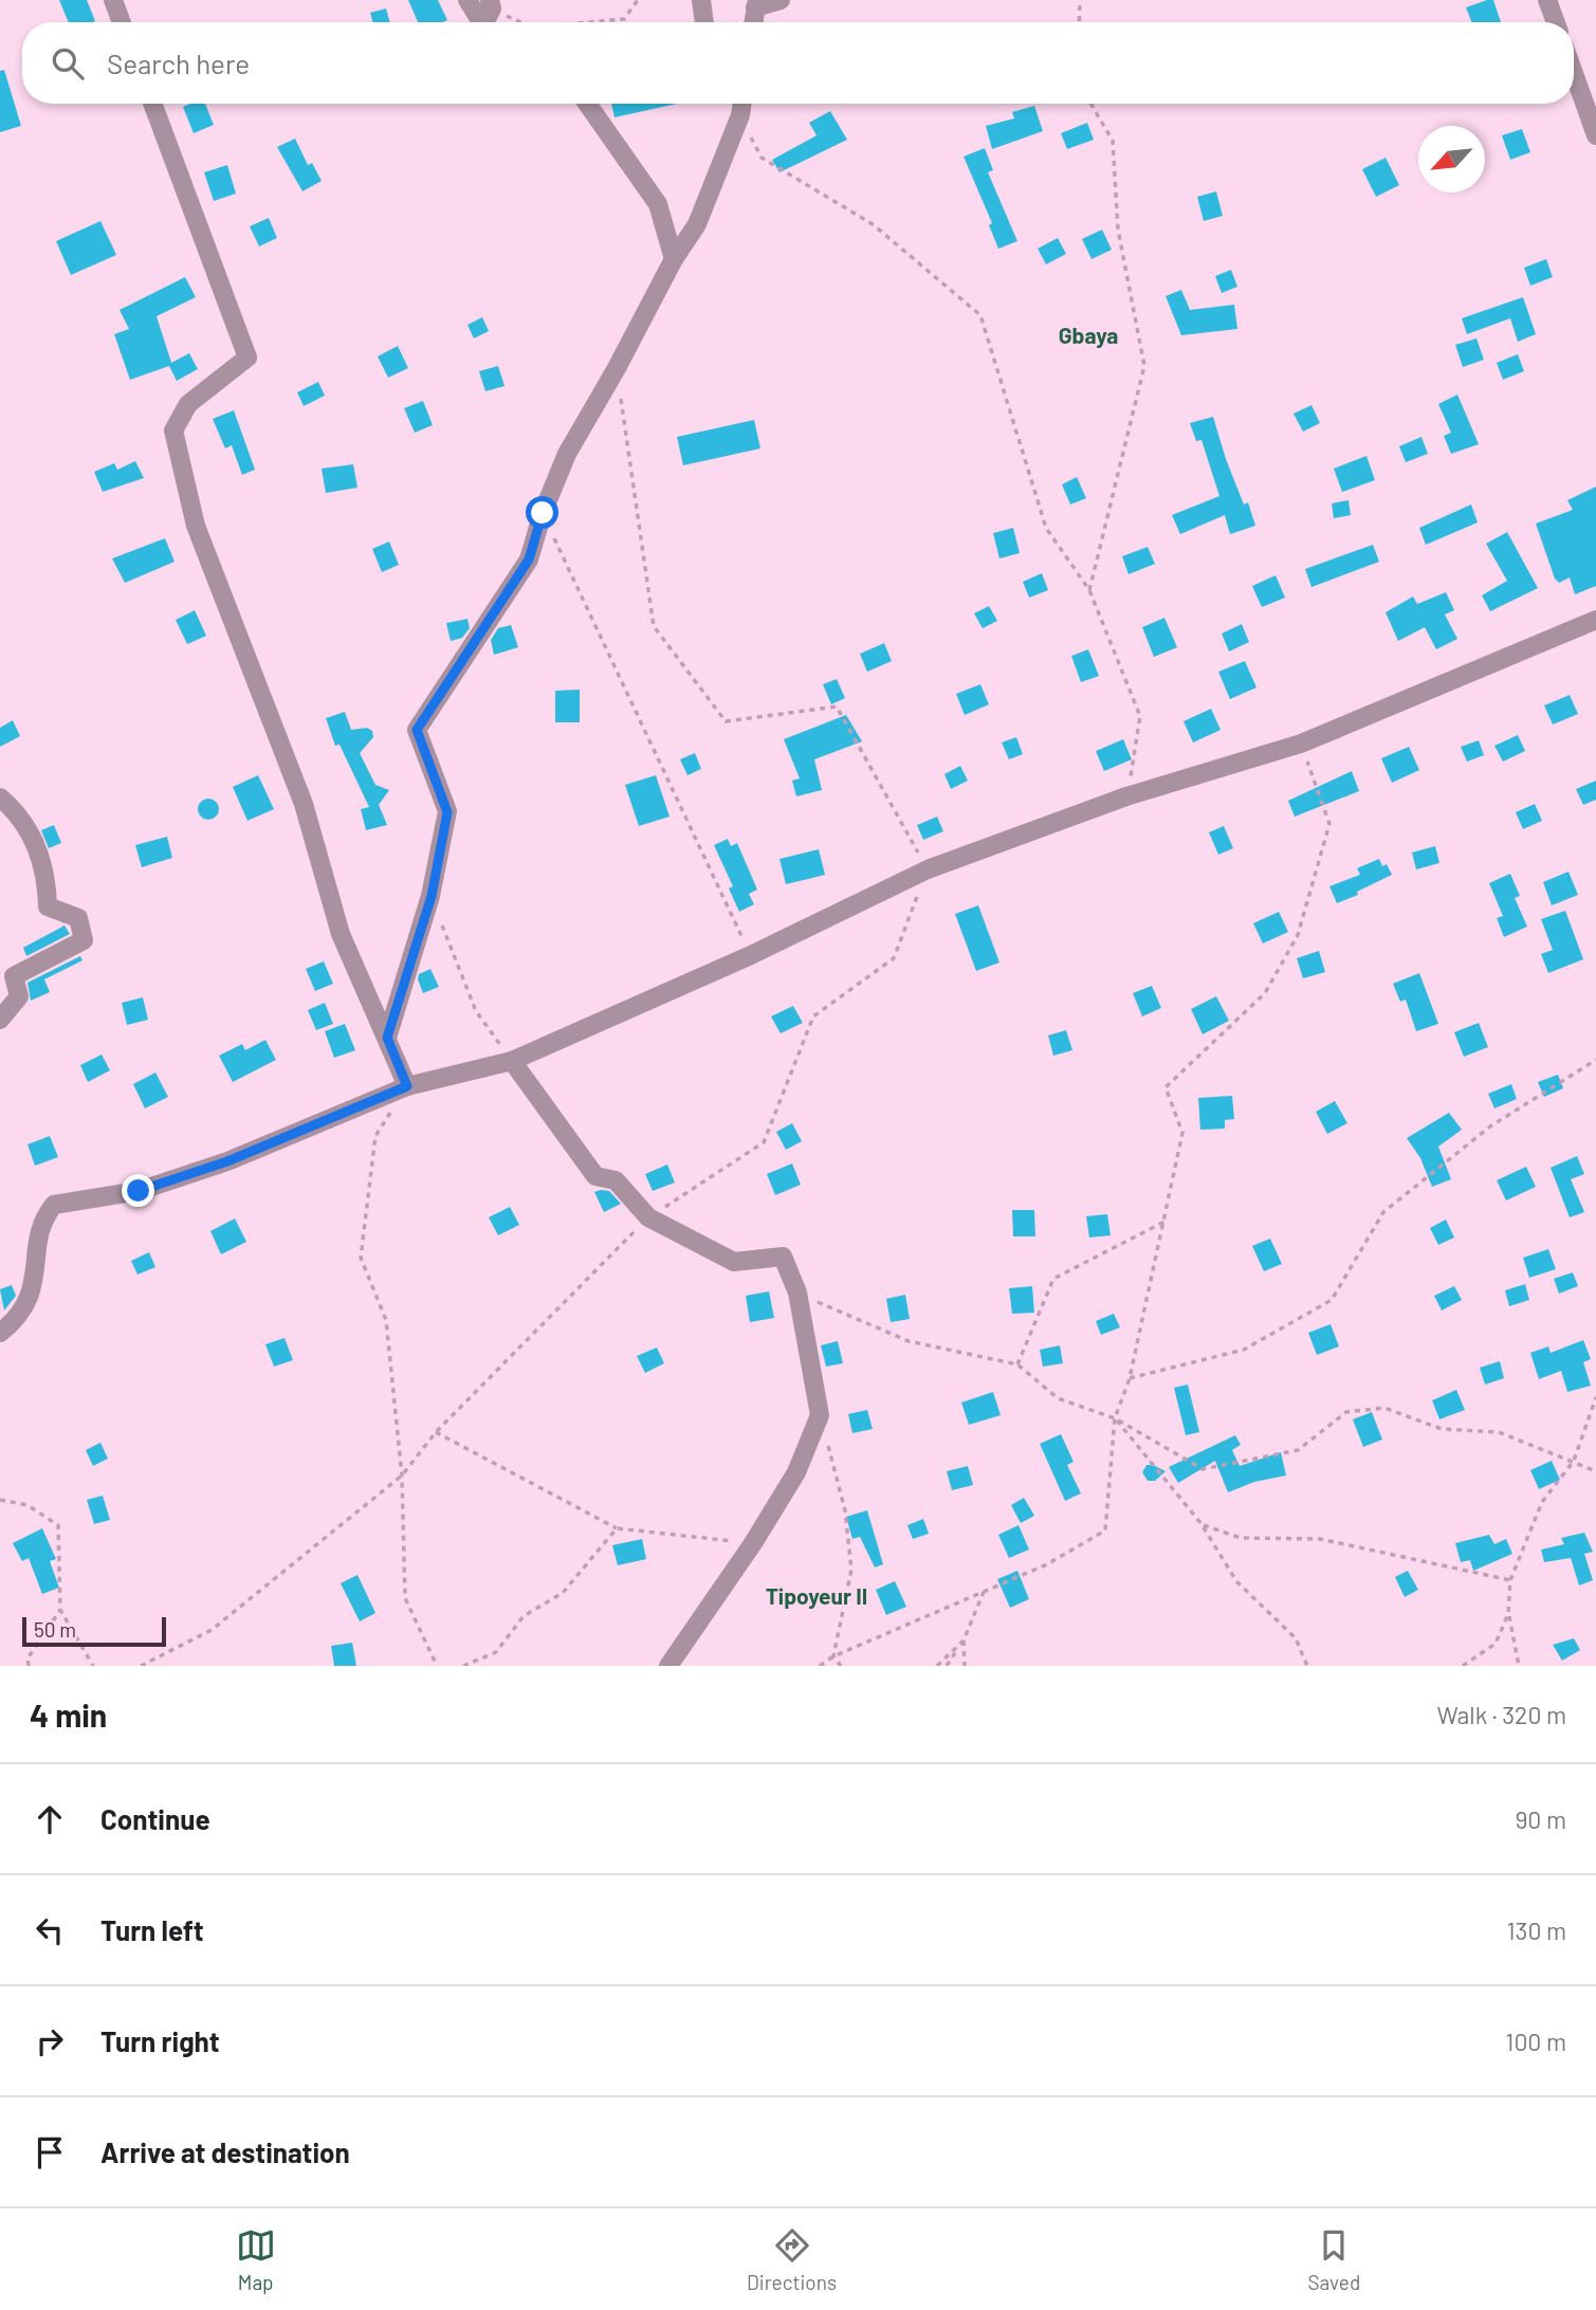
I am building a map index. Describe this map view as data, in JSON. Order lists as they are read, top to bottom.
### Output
{
  "districts": ["Gbaya", "Tipoyeur II"],
  "scale_bar": "50 m",
  "north": "bottom left",
  "page": {
    "search": "Search here",
    "scale": "50 m",
    "heading": ["4 min", "Walk · 320 m"],
    "list": [
      ["Continue", "90 m"],
      ["Turn left", "130 m"],
      ["Turn right", "100 m"],
      "Arrive at destination"
    ],
    "nav": ["Map", "Directions", "Saved"]
  }
}
